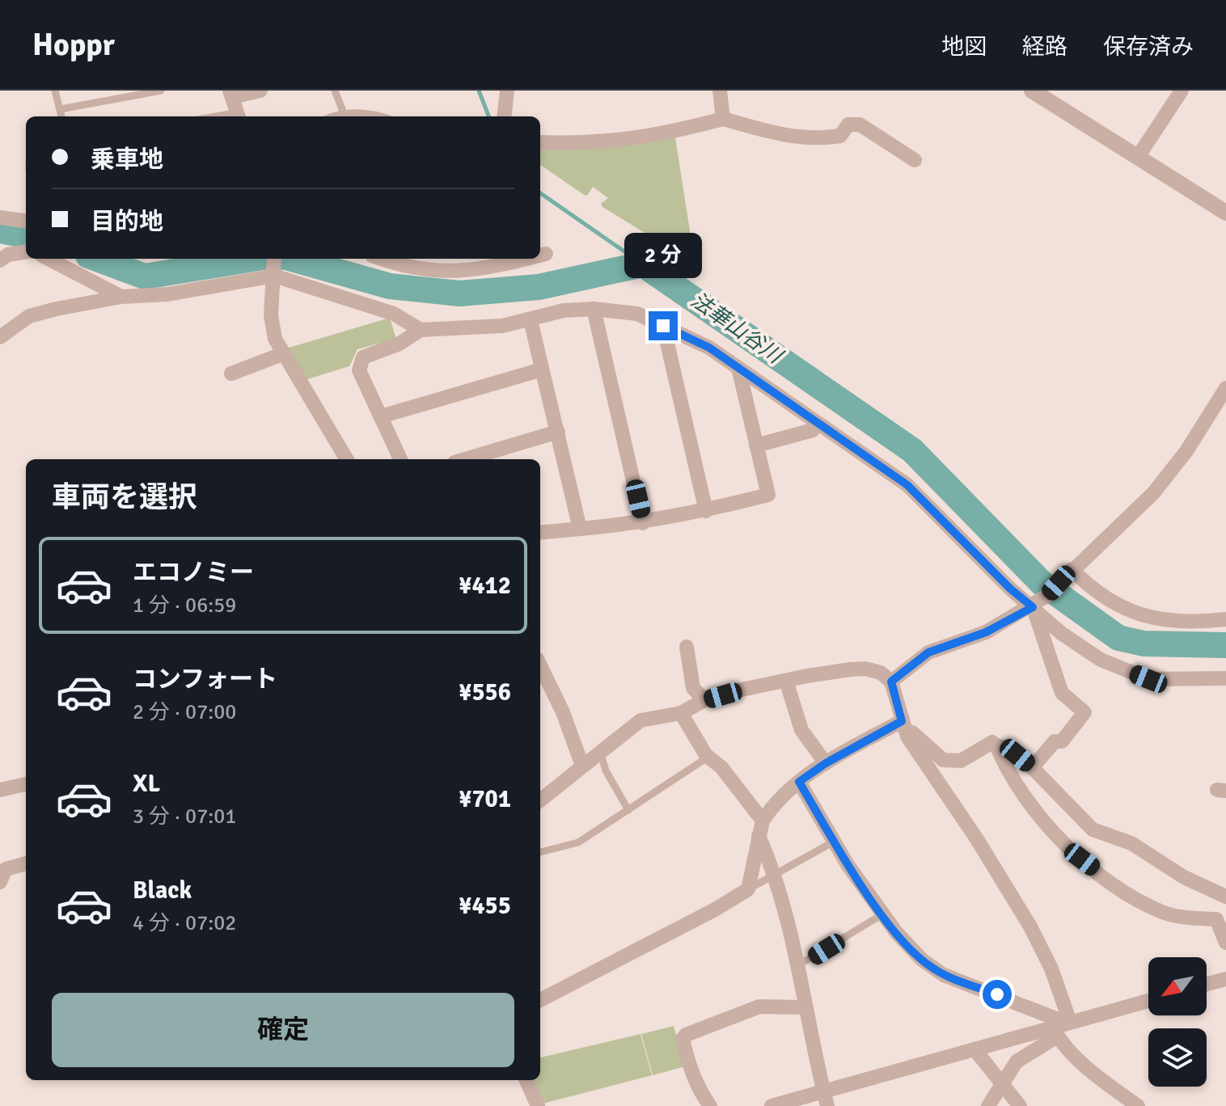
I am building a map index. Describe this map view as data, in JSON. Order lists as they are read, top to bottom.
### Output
{
  "water": ["法華山谷川"],
  "north": "bottom left",
  "page": {
    "header": "Hoppr",
    "nav": ["地図", "経路", "保存済み"],
    "banner": ["乗車地", "目的地"],
    "bubble": "2 分",
    "heading": "車両を選択",
    "list": [
      {
        "name": "エコノミー",
        "note": "1 分 · 06:59",
        "value": "¥412"
      },
      {
        "name": "コンフォート",
        "note": "2 分 · 07:00",
        "value": "¥556"
      },
      {
        "name": "XL",
        "note": "3 分 · 07:01",
        "value": "¥701"
      },
      {
        "name": "Black",
        "note": "4 分 · 07:02",
        "value": "¥455"
      }
    ],
    "buttons": "確定"
  }
}
